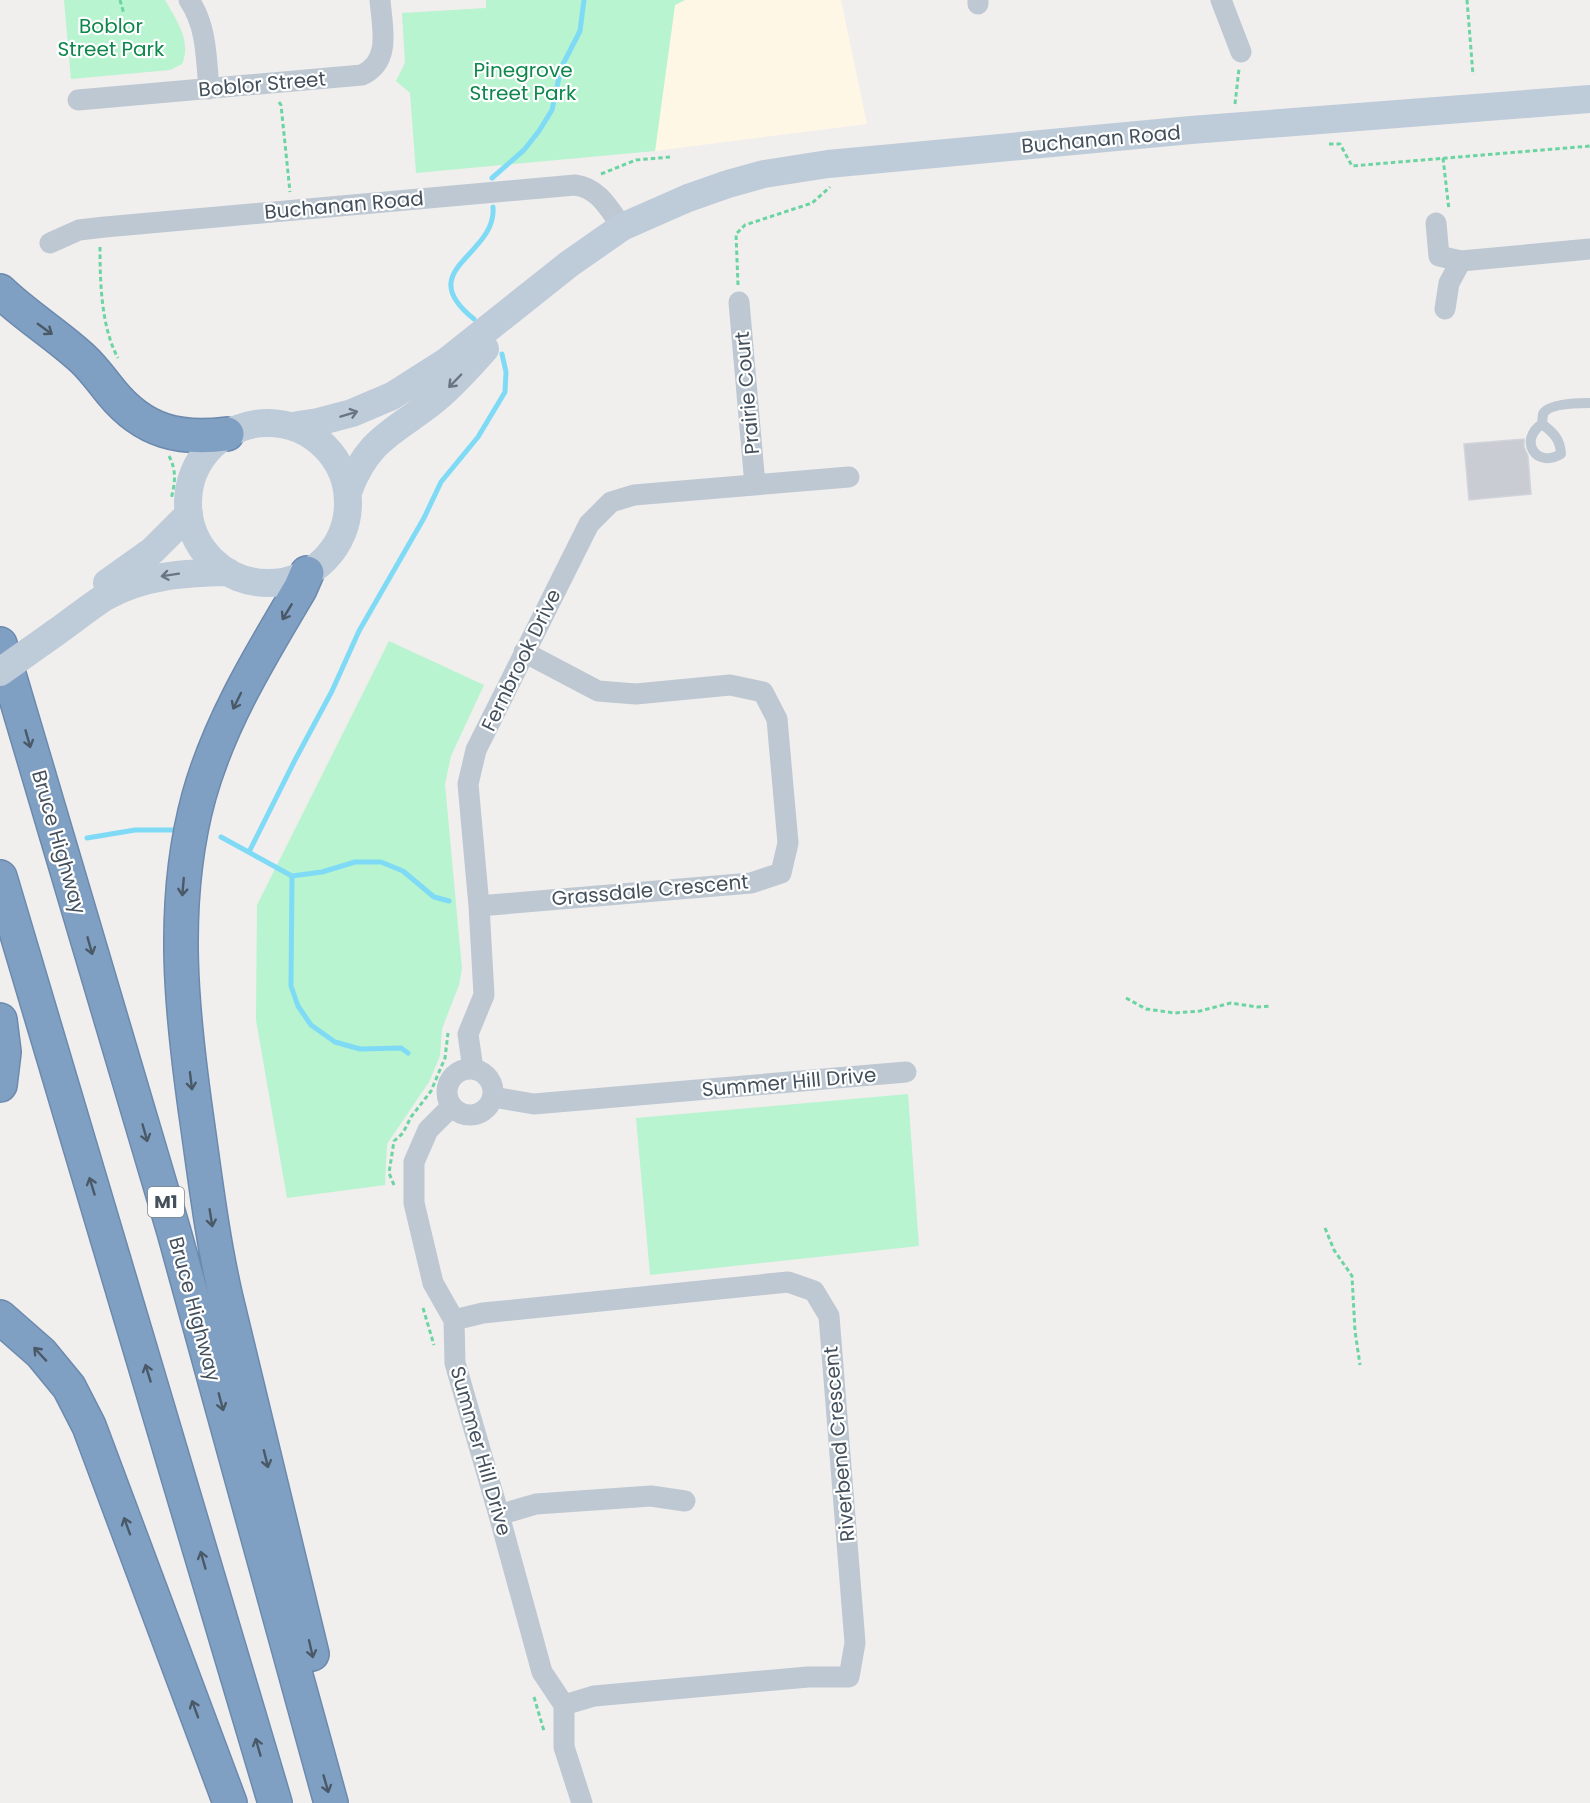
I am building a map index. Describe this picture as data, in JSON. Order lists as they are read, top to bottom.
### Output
{
  "streets": {
    "highway": ["Bruce Highway", "M1"],
    "main road": ["Buchanan Road"],
    "street": [
      "Boblor Street",
      "Prairie Court",
      "Fernbrook Drive",
      "Grassdale Crescent",
      "Summer Hill Drive",
      "Riverbend Crescent"
    ]
  },
  "crossings": [
    ["Prairie Court", "Fernbrook Drive"],
    ["Fernbrook Drive", "Grassdale Crescent"],
    ["Fernbrook Drive", "Summer Hill Drive"],
    ["Summer Hill Drive", "Riverbend Crescent"]
  ],
  "parks": ["Boblor Street Park", "Pinegrove Street Park"]
}
